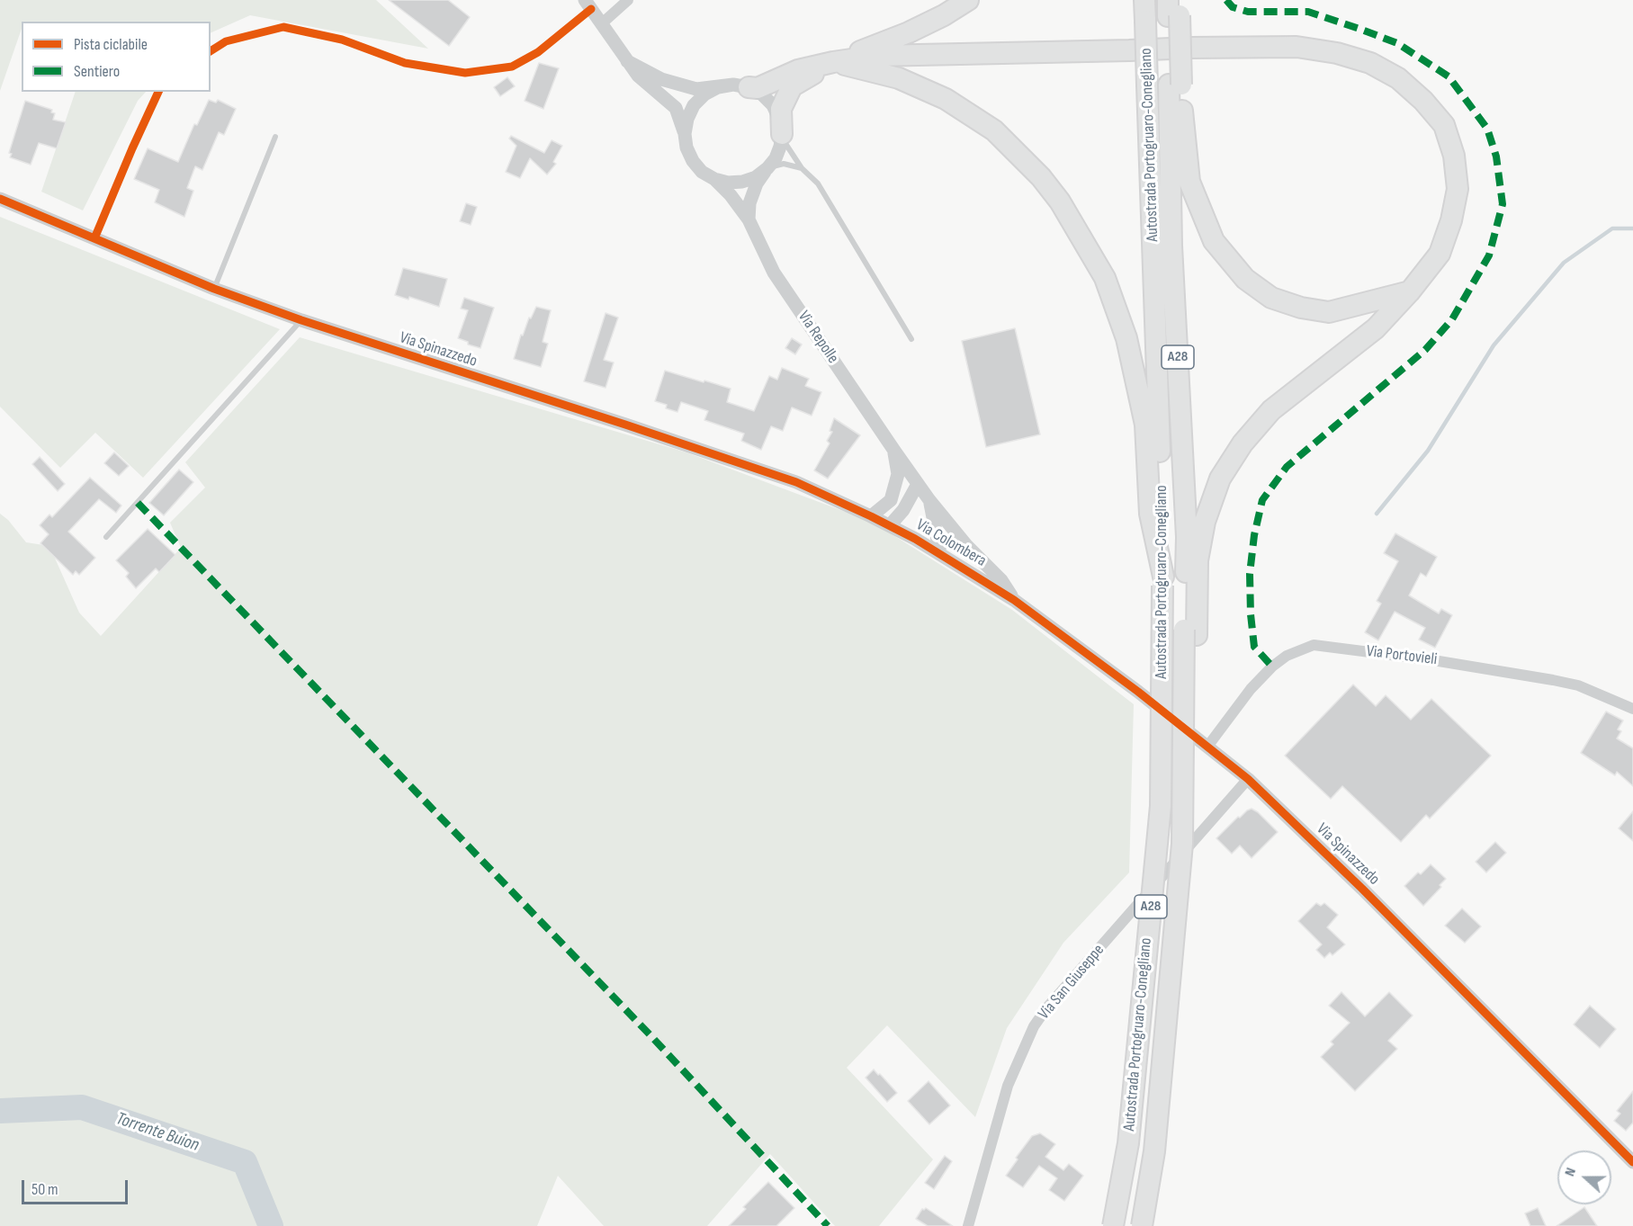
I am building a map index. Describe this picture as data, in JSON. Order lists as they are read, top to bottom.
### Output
{
  "streets": {
    "highway": ["Autostrada Portogruaro-Conegliano", "A28"],
    "street": [
      "Via Repolle",
      "Via Spinazzedo",
      "Via Colombera",
      "Via Portovieli",
      "Via San Giuseppe"
    ]
  },
  "crossings": [
    ["Via Repolle", "Via Spinazzedo"],
    ["Via Repolle", "Via Colombera"],
    ["Via Spinazzedo", "Via Colombera"],
    ["Via Spinazzedo", "Via Portovieli"],
    ["Via Spinazzedo", "Via San Giuseppe"]
  ],
  "water": ["Torrente Buion"],
  "legend": ["Pista ciclabile", "Sentiero"],
  "scale_bar": "50 m",
  "north": "left"
}
